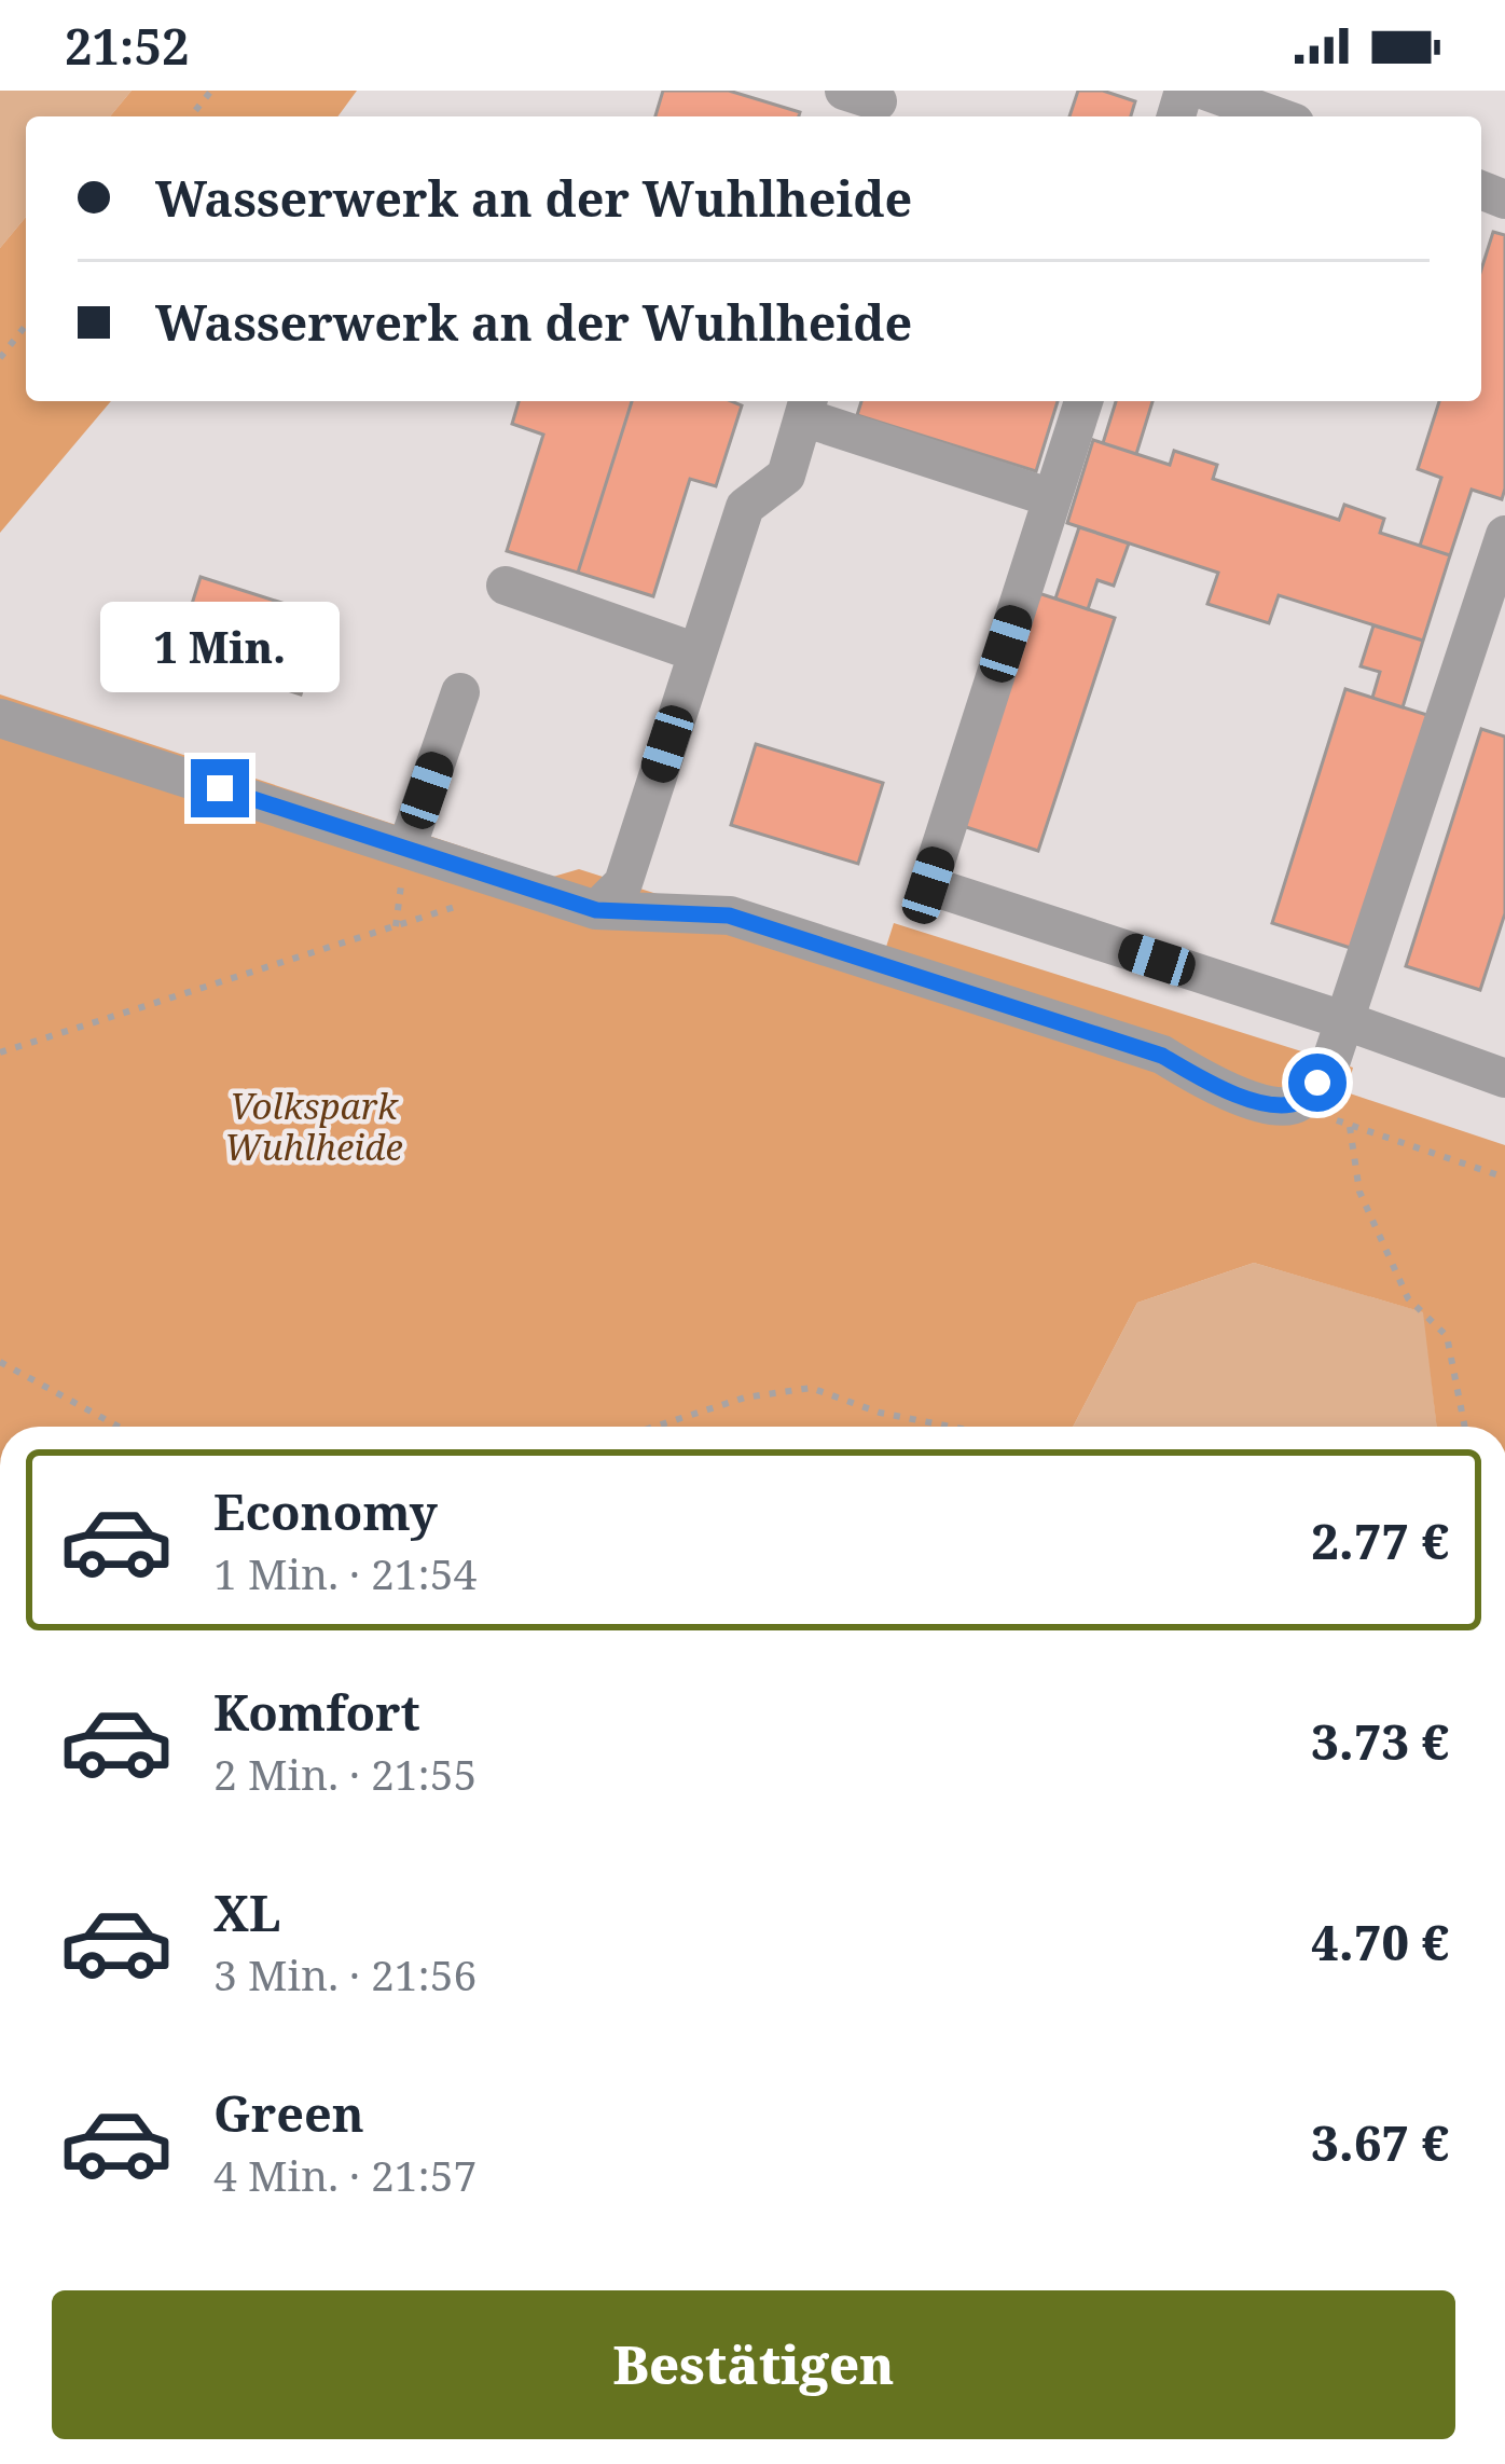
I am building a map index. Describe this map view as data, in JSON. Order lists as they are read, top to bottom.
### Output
{
  "parks": ["Volkspark Wuhlheide"],
  "page": {
    "status": "21:52",
    "banner": ["Wasserwerk an der Wuhlheide", "Wasserwerk an der Wuhlheide"],
    "bubble": "1 Min.",
    "list": [
      {
        "name": "Economy",
        "note": "1 Min. · 21:54",
        "value": "2.77 €"
      },
      {
        "name": "Komfort",
        "note": "2 Min. · 21:55",
        "value": "3.73 €"
      },
      {
        "name": "XL",
        "note": "3 Min. · 21:56",
        "value": "4.70 €"
      },
      {
        "name": "Green",
        "note": "4 Min. · 21:57",
        "value": "3.67 €"
      }
    ],
    "buttons": "Bestätigen"
  }
}
